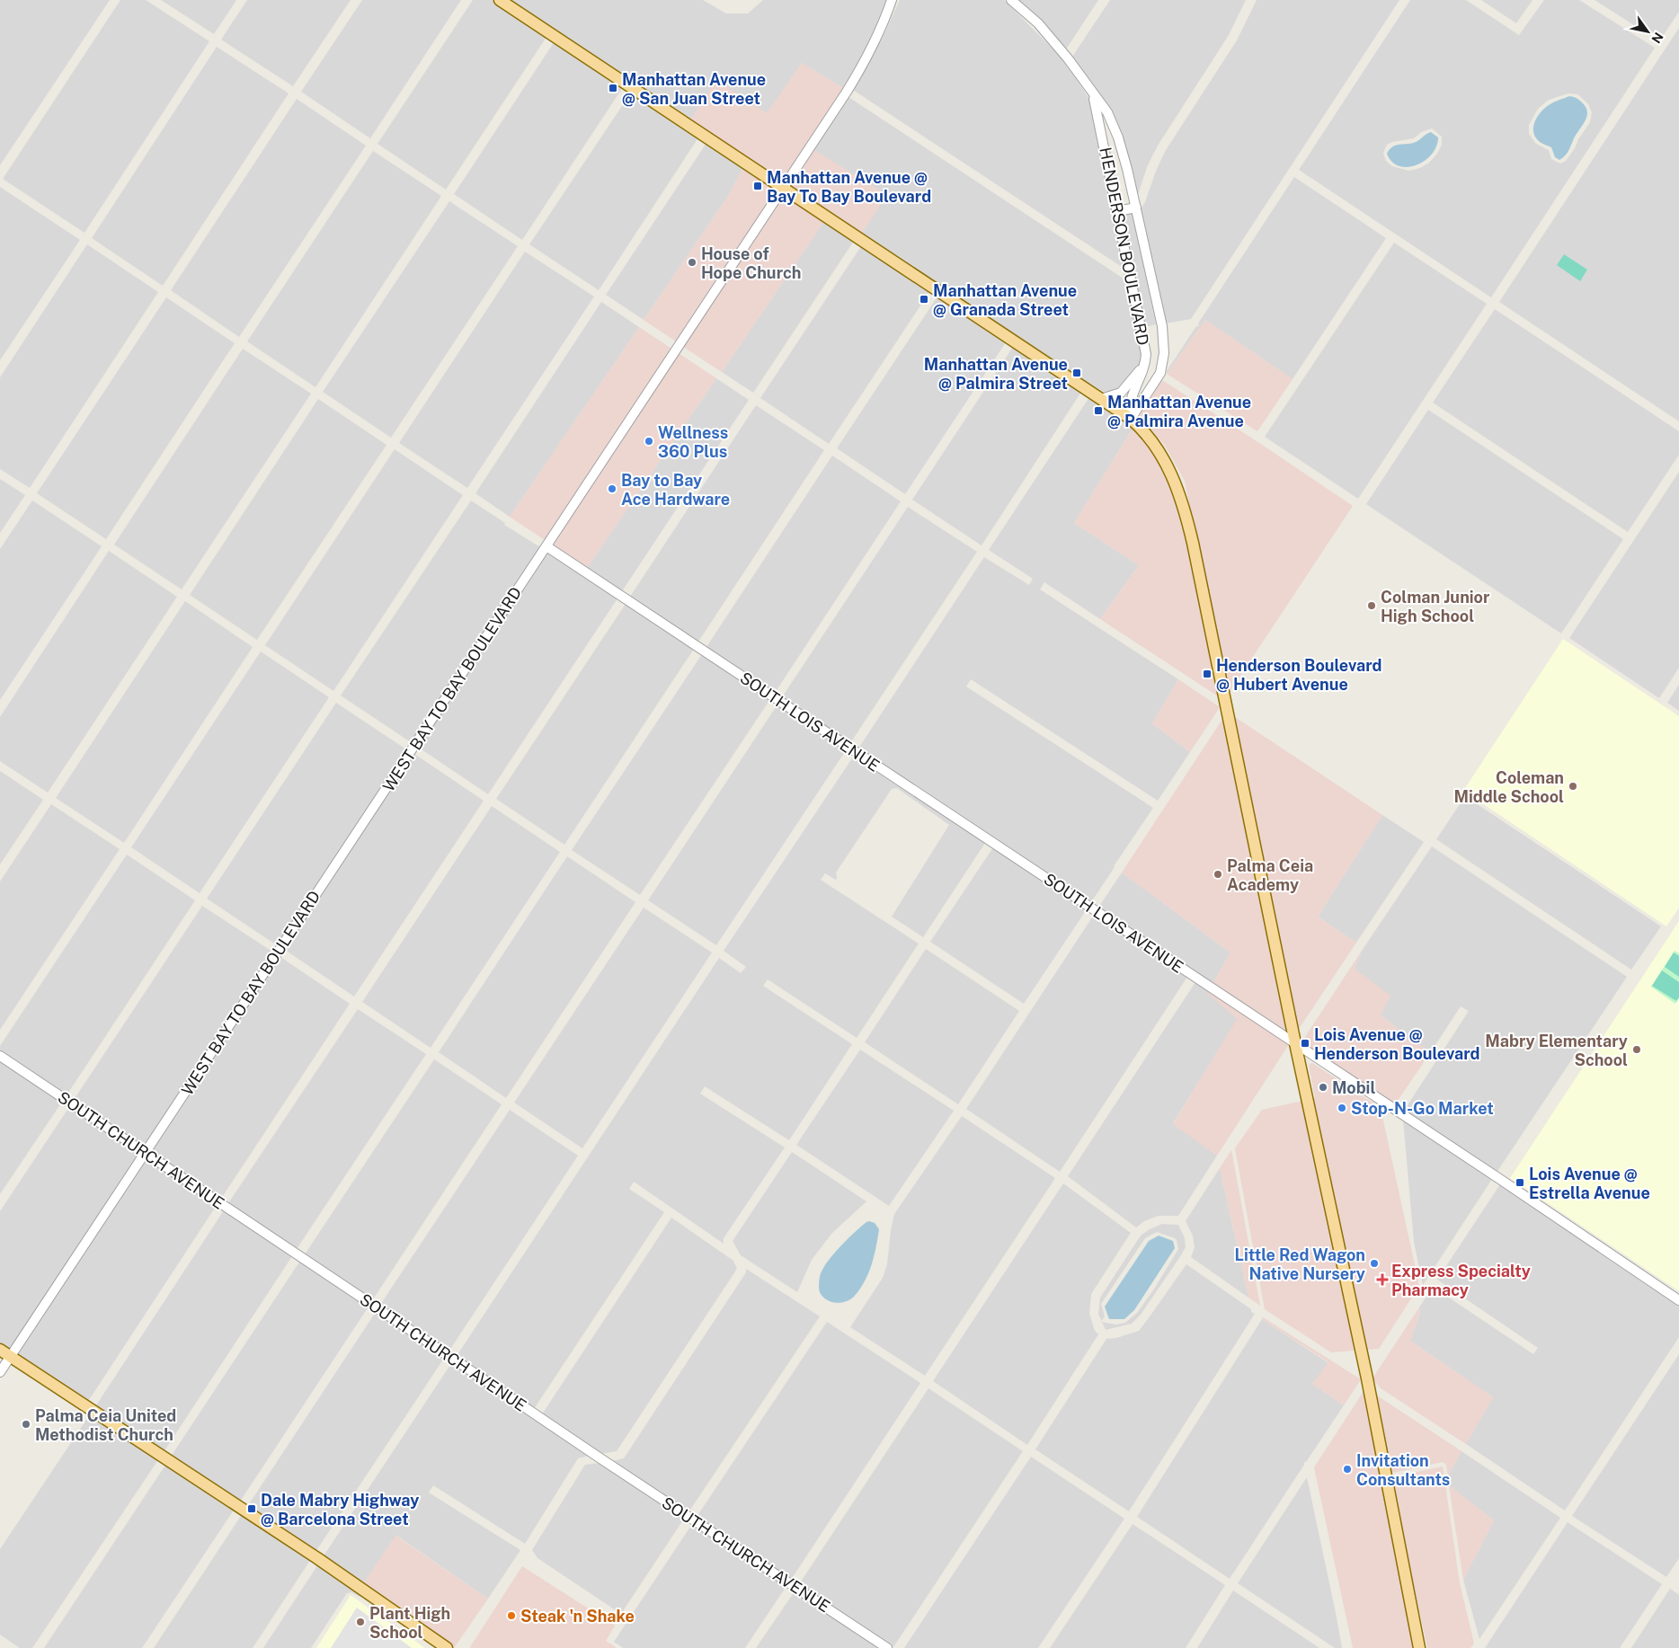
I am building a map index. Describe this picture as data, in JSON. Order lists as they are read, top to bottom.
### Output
{
  "streets": {
    "street": [
      "HENDERSON BOULEVARD",
      "WEST BAY TO BAY BOULEVARD",
      "SOUTH LOIS AVENUE",
      "SOUTH CHURCH AVENUE"
    ]
  },
  "crossings": [
    ["WEST BAY TO BAY BOULEVARD", "SOUTH LOIS AVENUE"],
    ["WEST BAY TO BAY BOULEVARD", "SOUTH CHURCH AVENUE"]
  ],
  "places": {
    "transit": [
      "Manhattan Avenue @ San Juan Street",
      "Manhattan Avenue @ Bay To Bay Boulevard",
      "Manhattan Avenue @ Granada Street",
      "Manhattan Avenue @ Palmira Street",
      "Manhattan Avenue @ Palmira Avenue",
      "Henderson Boulevard @ Hubert Avenue",
      "Lois Avenue @ Henderson Boulevard",
      "Lois Avenue @ Estrella Avenue",
      "Dale Mabry Highway @ Barcelona Street"
    ],
    "other": [
      "House of Hope Church",
      "Wellness 360 Plus",
      "Bay to Bay Ace Hardware",
      "Colman Junior High School",
      "Coleman Middle School",
      "Palma Ceia Academy",
      "Mabry Elementary School",
      "Mobil",
      "Stop-N-Go Market",
      "Little Red Wagon Native Nursery",
      "Palma Ceia United Methodist Church",
      "Invitation Consultants",
      "Steak 'n Shake",
      "Plant High School"
    ],
    "health": ["Express Specialty Pharmacy"]
  },
  "north": "bottom right"
}
